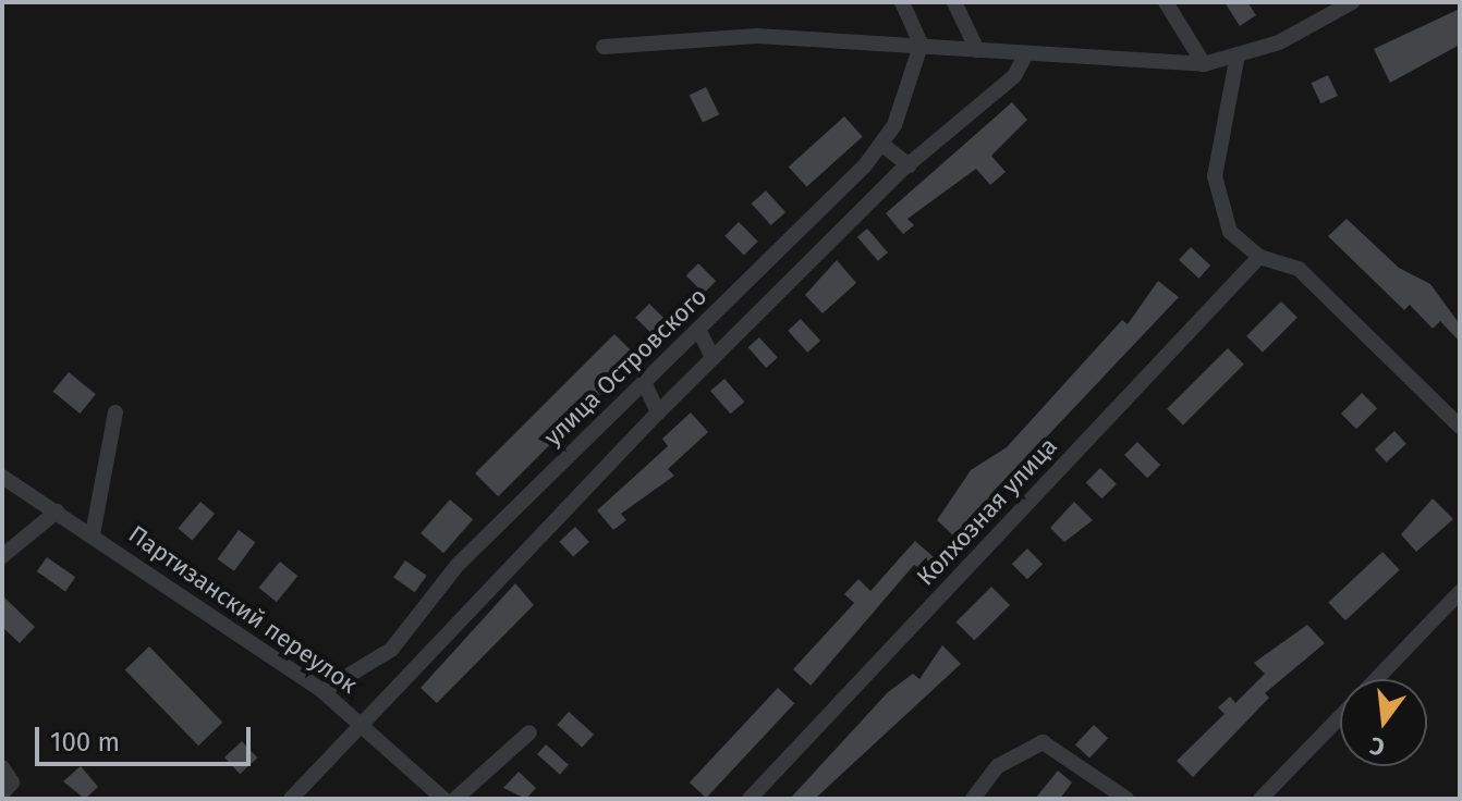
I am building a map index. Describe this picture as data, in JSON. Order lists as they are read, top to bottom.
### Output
{
  "streets": {
    "street": ["улица Островского", "Колхозная улица", "Партизанский переулок"]
  },
  "crossings": [
    ["улица Островского", "Партизанский переулок"]
  ],
  "scale_bar": "100 m",
  "north": "bottom"
}
